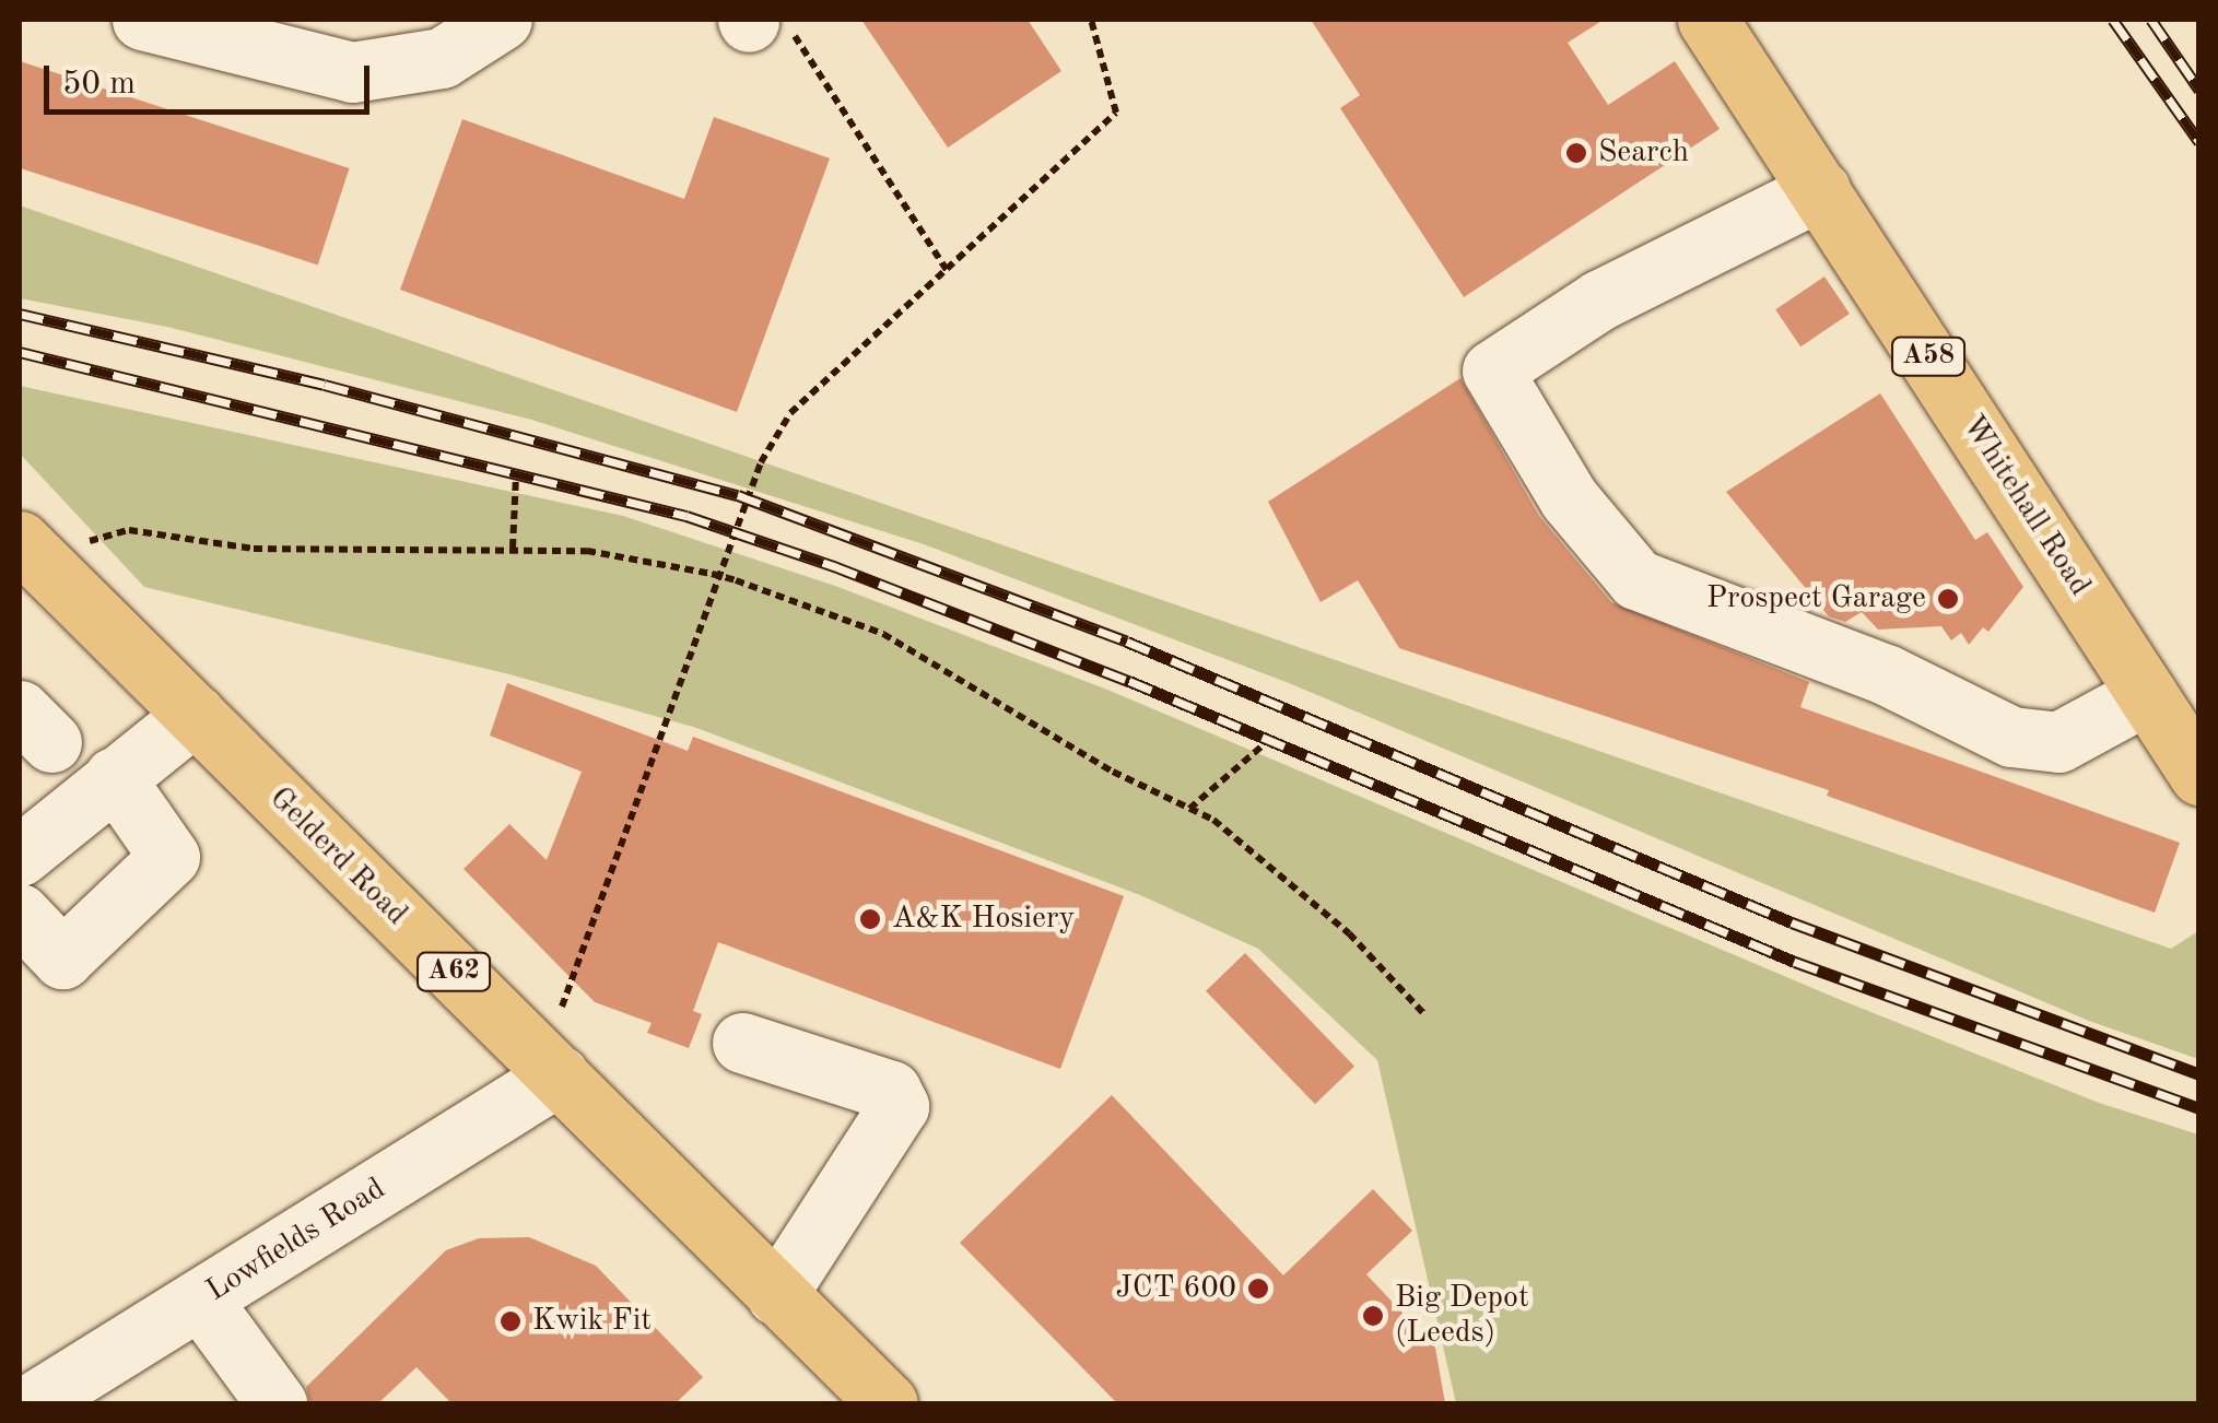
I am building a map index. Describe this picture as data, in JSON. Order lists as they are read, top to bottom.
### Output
{
  "streets": {
    "main road": [
      "A58",
      "Whitehall Road",
      "Gelderd Road",
      "A62"
    ],
    "street": ["Lowfields Road"]
  },
  "crossings": [
    ["Gelderd Road", "Lowfields Road"]
  ],
  "places": [
    "Search",
    "Prospect Garage",
    "A&K Hosiery",
    "JCT 600",
    "Big Depot (Leeds)",
    "Kwik Fit"
  ],
  "scale_bar": "50 m"
}
